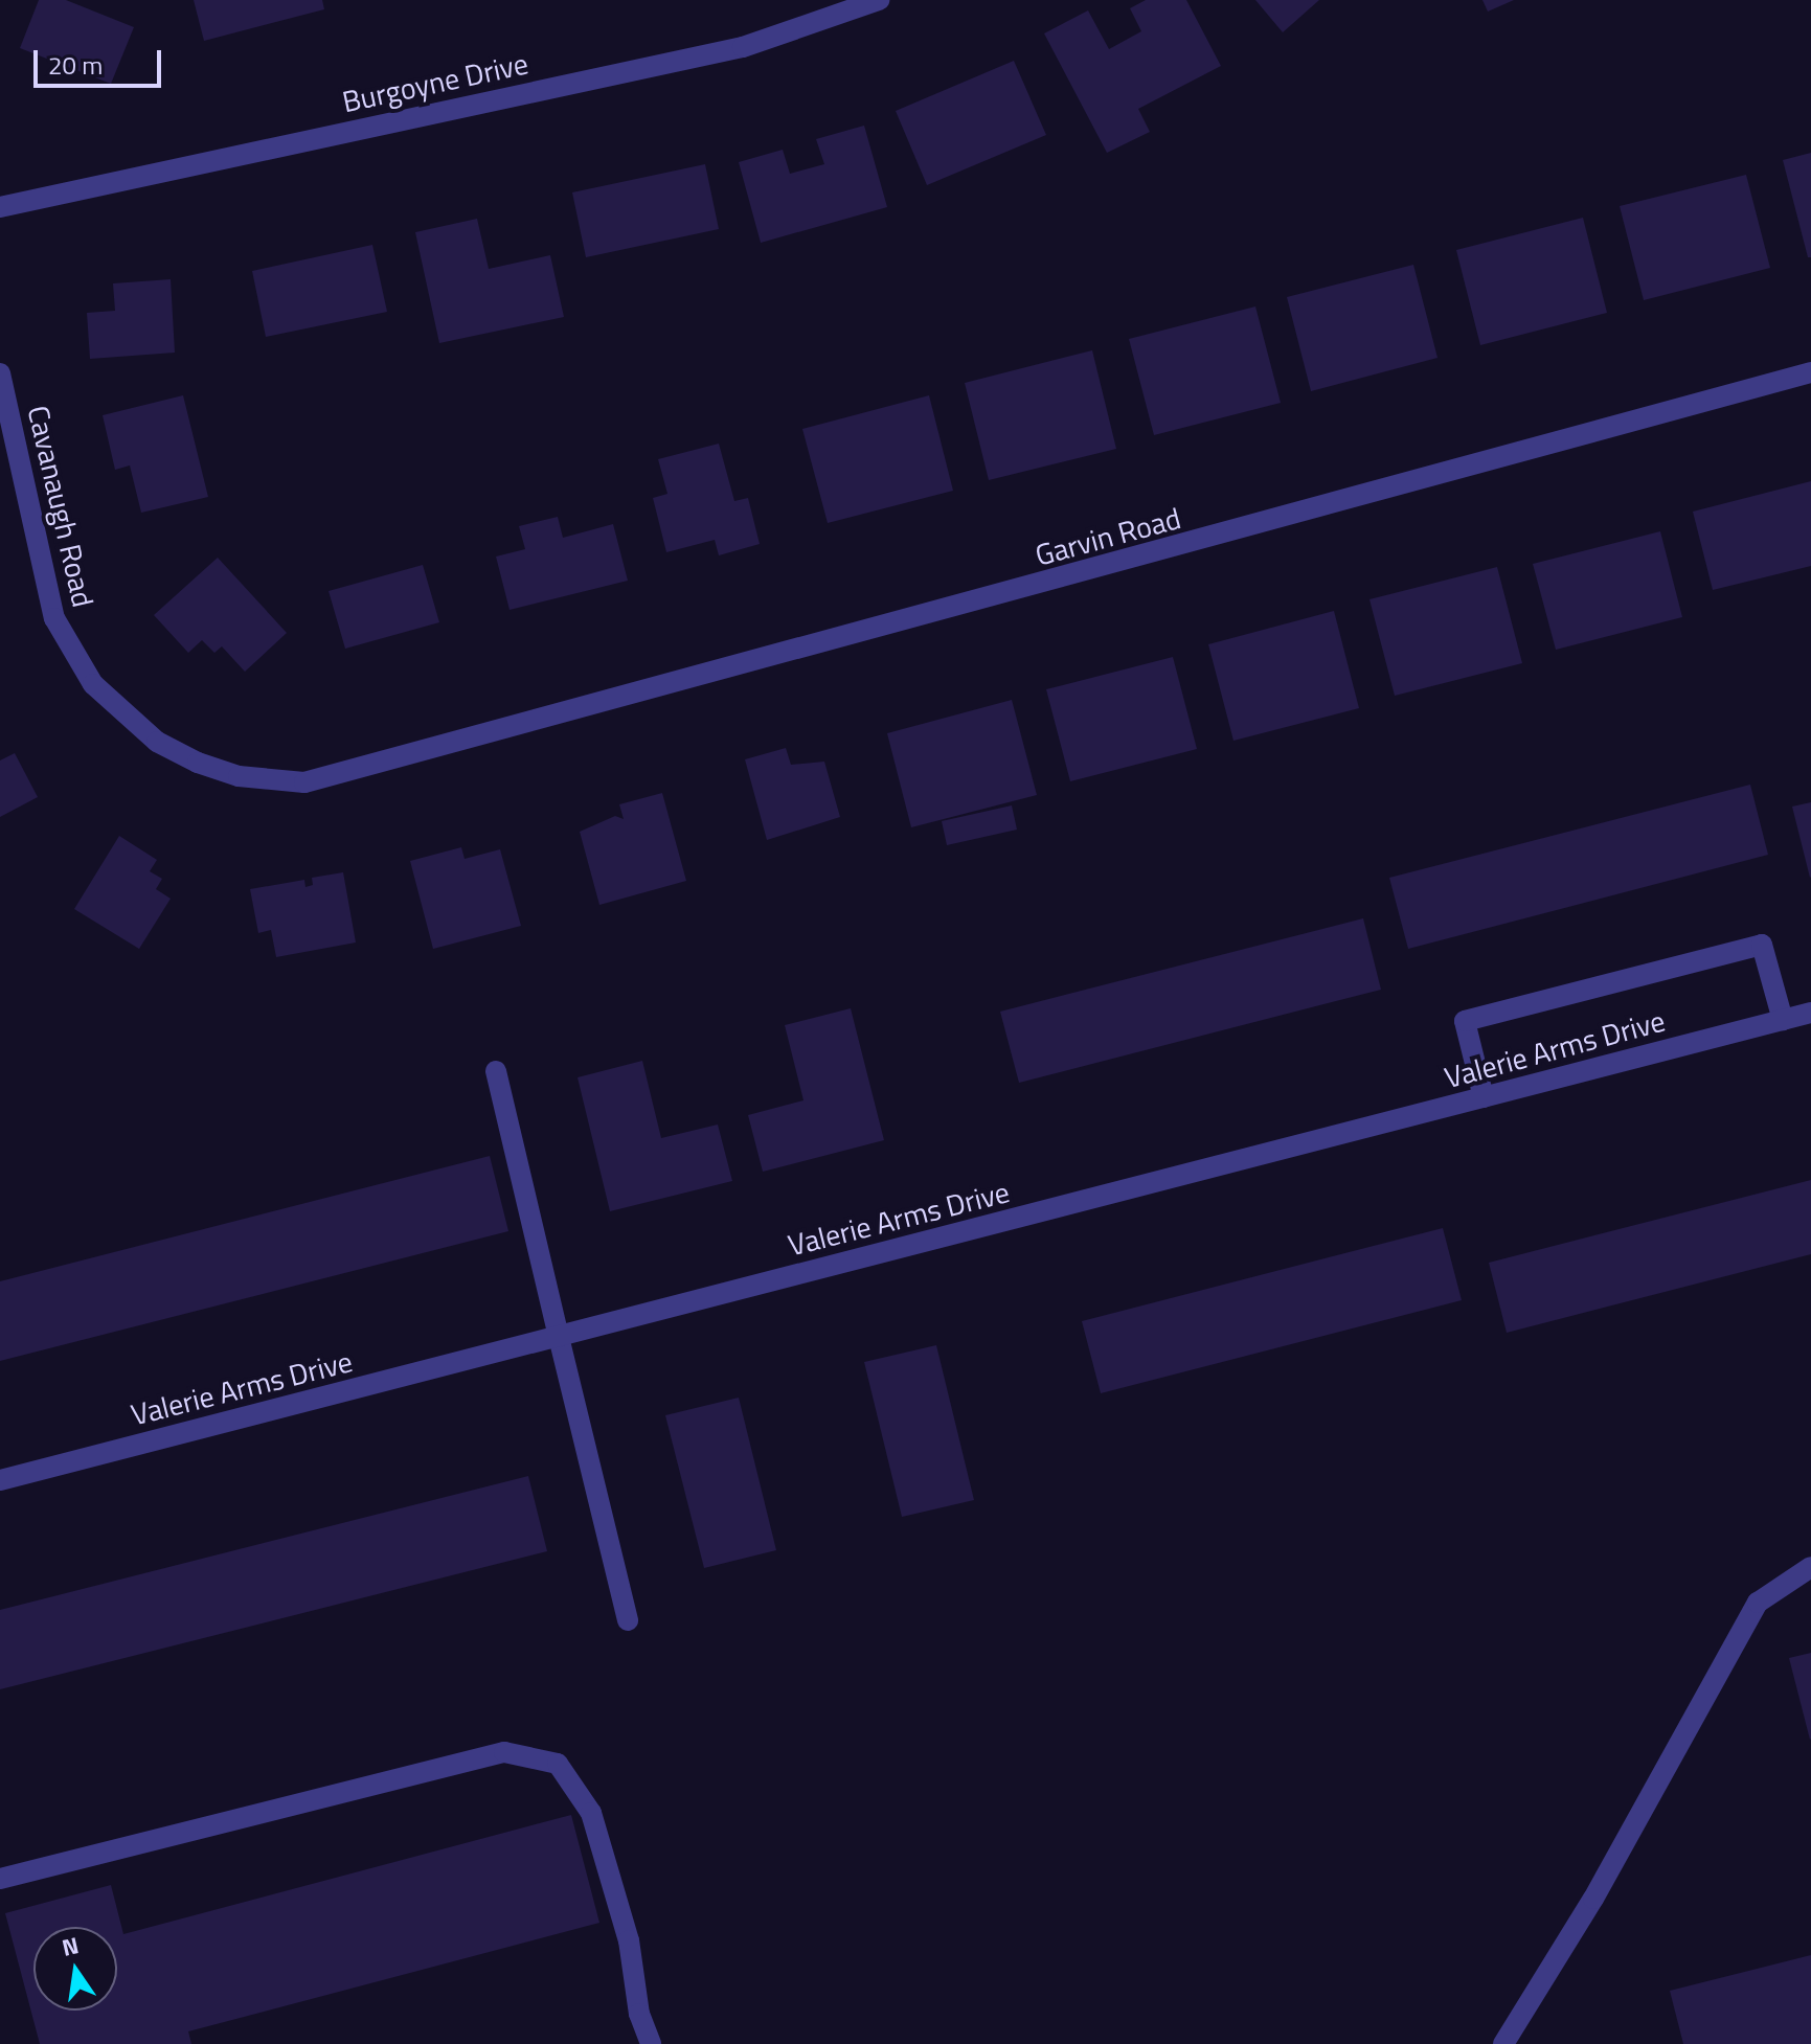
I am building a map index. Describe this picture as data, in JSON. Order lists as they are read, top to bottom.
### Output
{
  "streets": {
    "street": [
      "Burgoyne Drive",
      "Cavanaugh Road",
      "Garvin Road",
      "Valerie Arms Drive"
    ]
  },
  "crossings": [
    ["Cavanaugh Road", "Garvin Road"]
  ],
  "scale_bar": "20 m",
  "north": "top"
}
